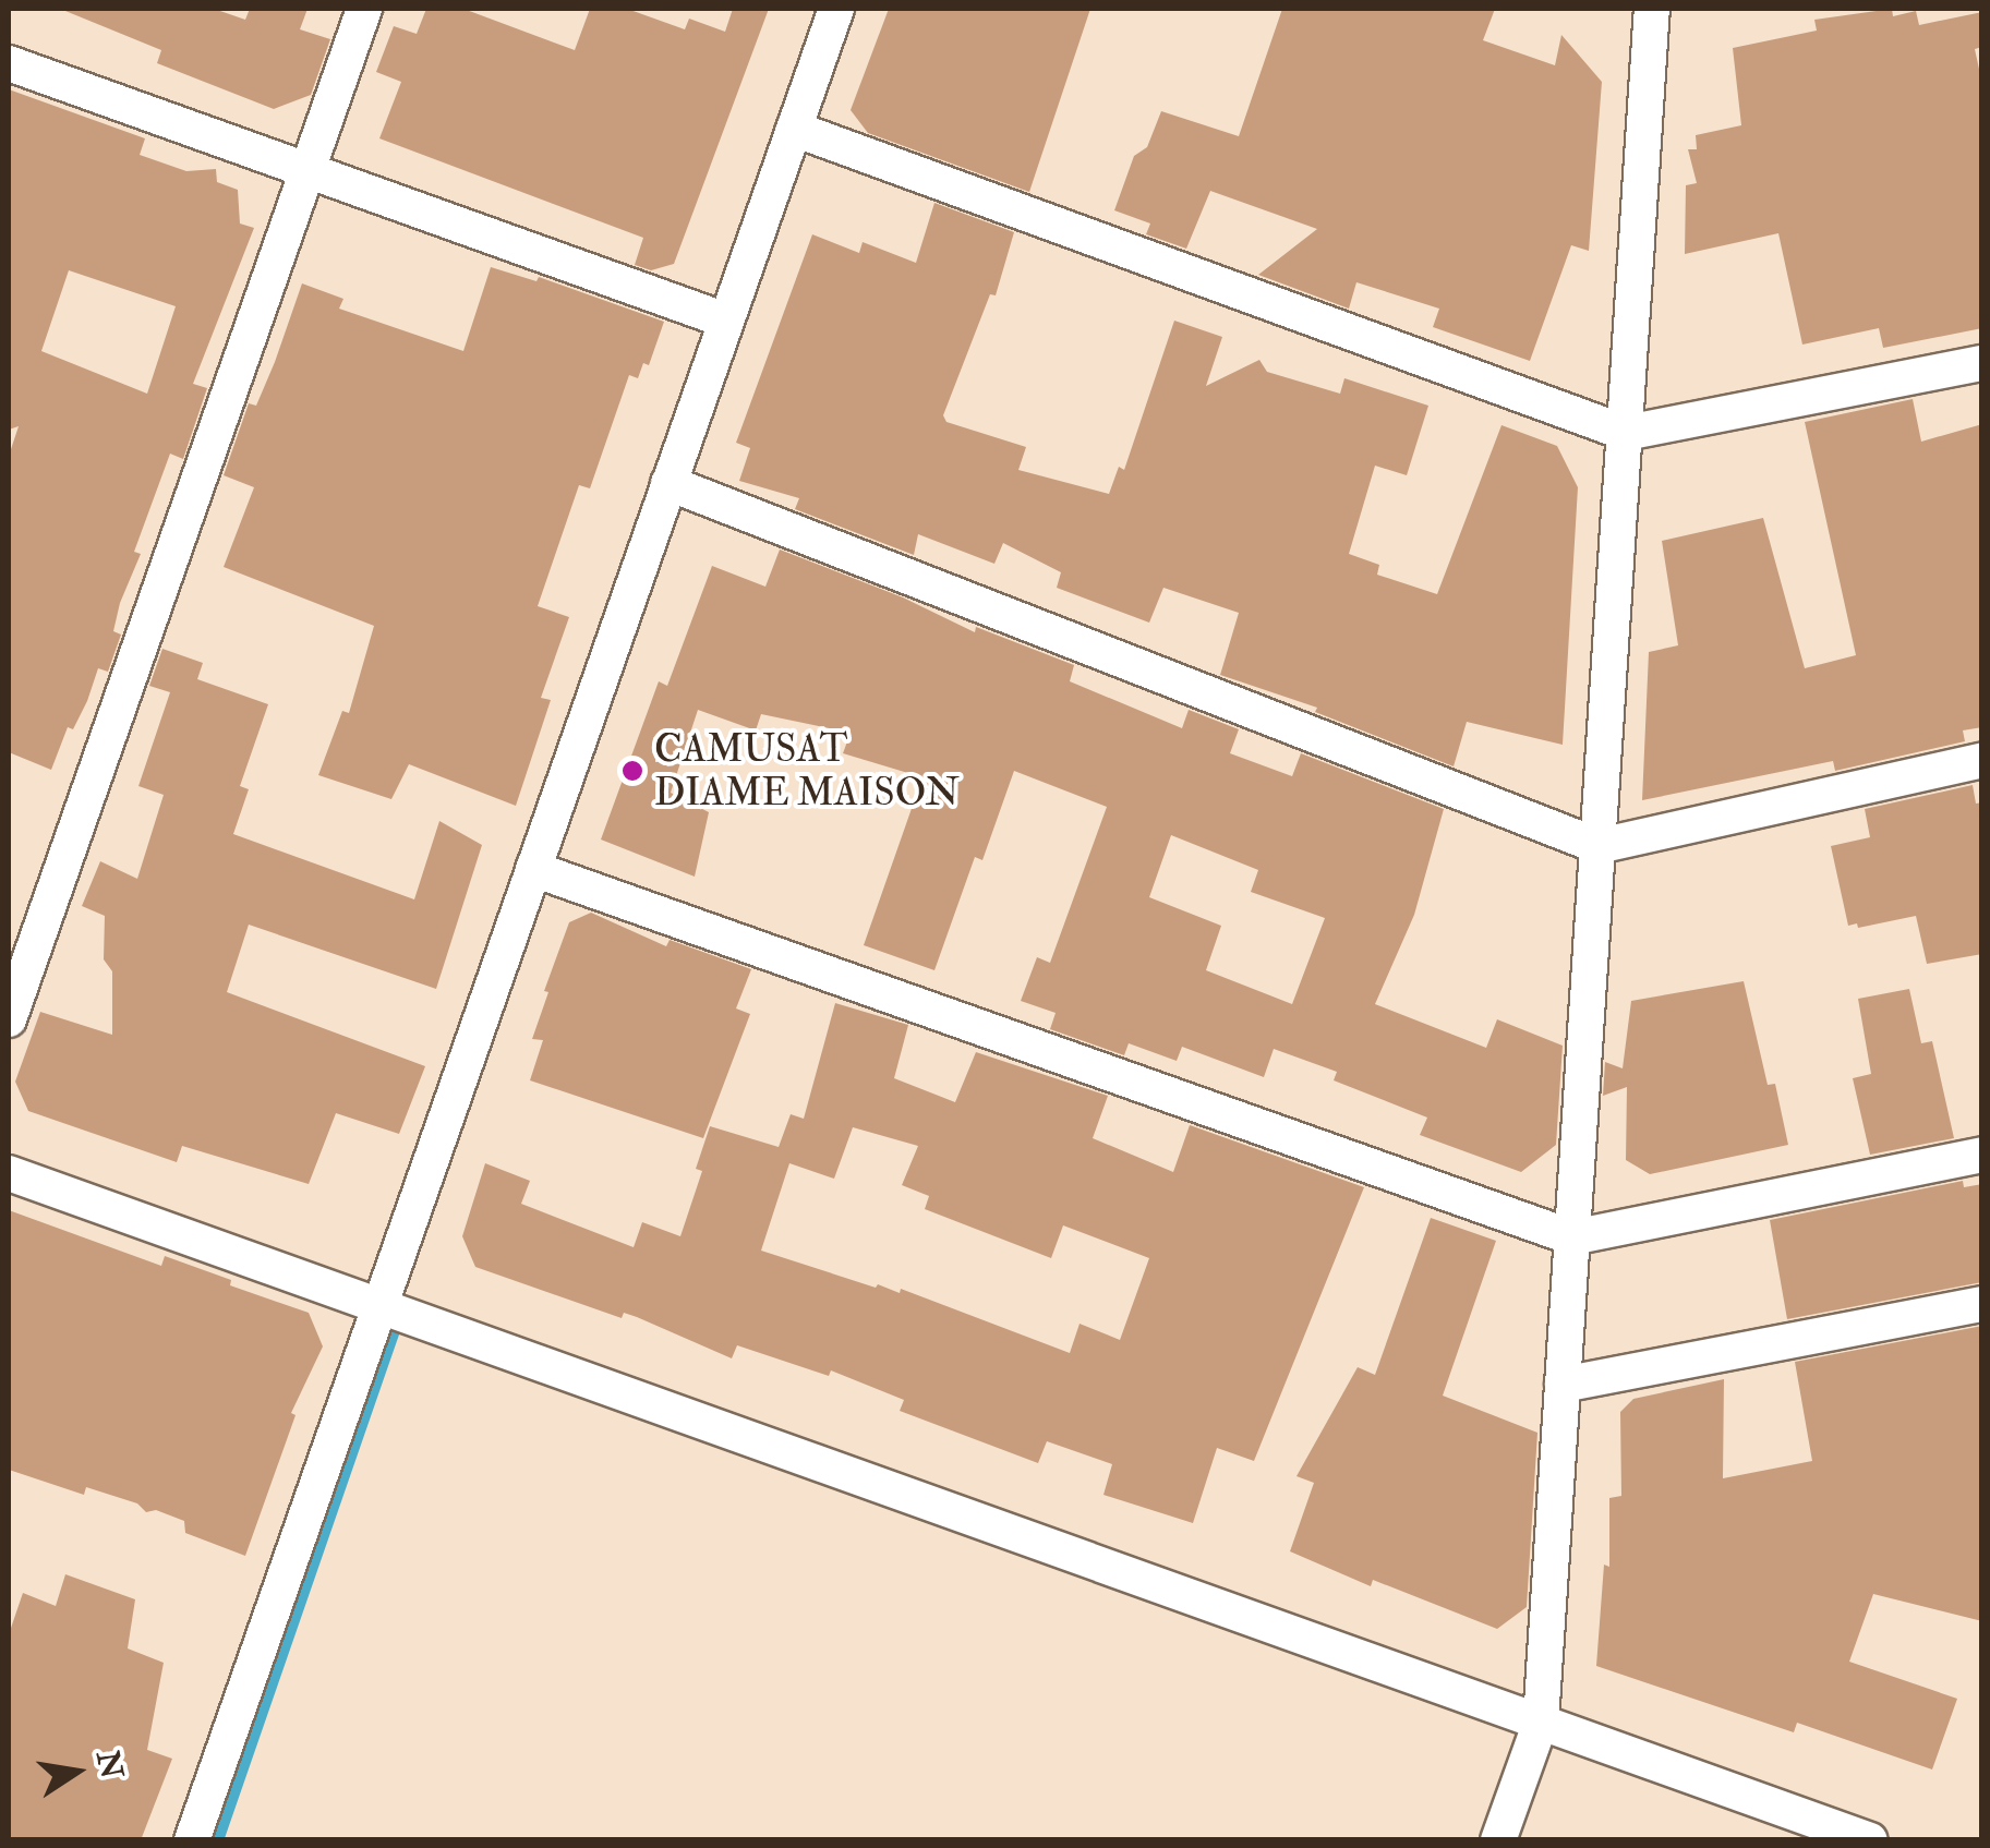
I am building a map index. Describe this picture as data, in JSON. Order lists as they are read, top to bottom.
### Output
{
  "places": ["CAMUSAT DIAME MAISON"],
  "north": "right"
}
